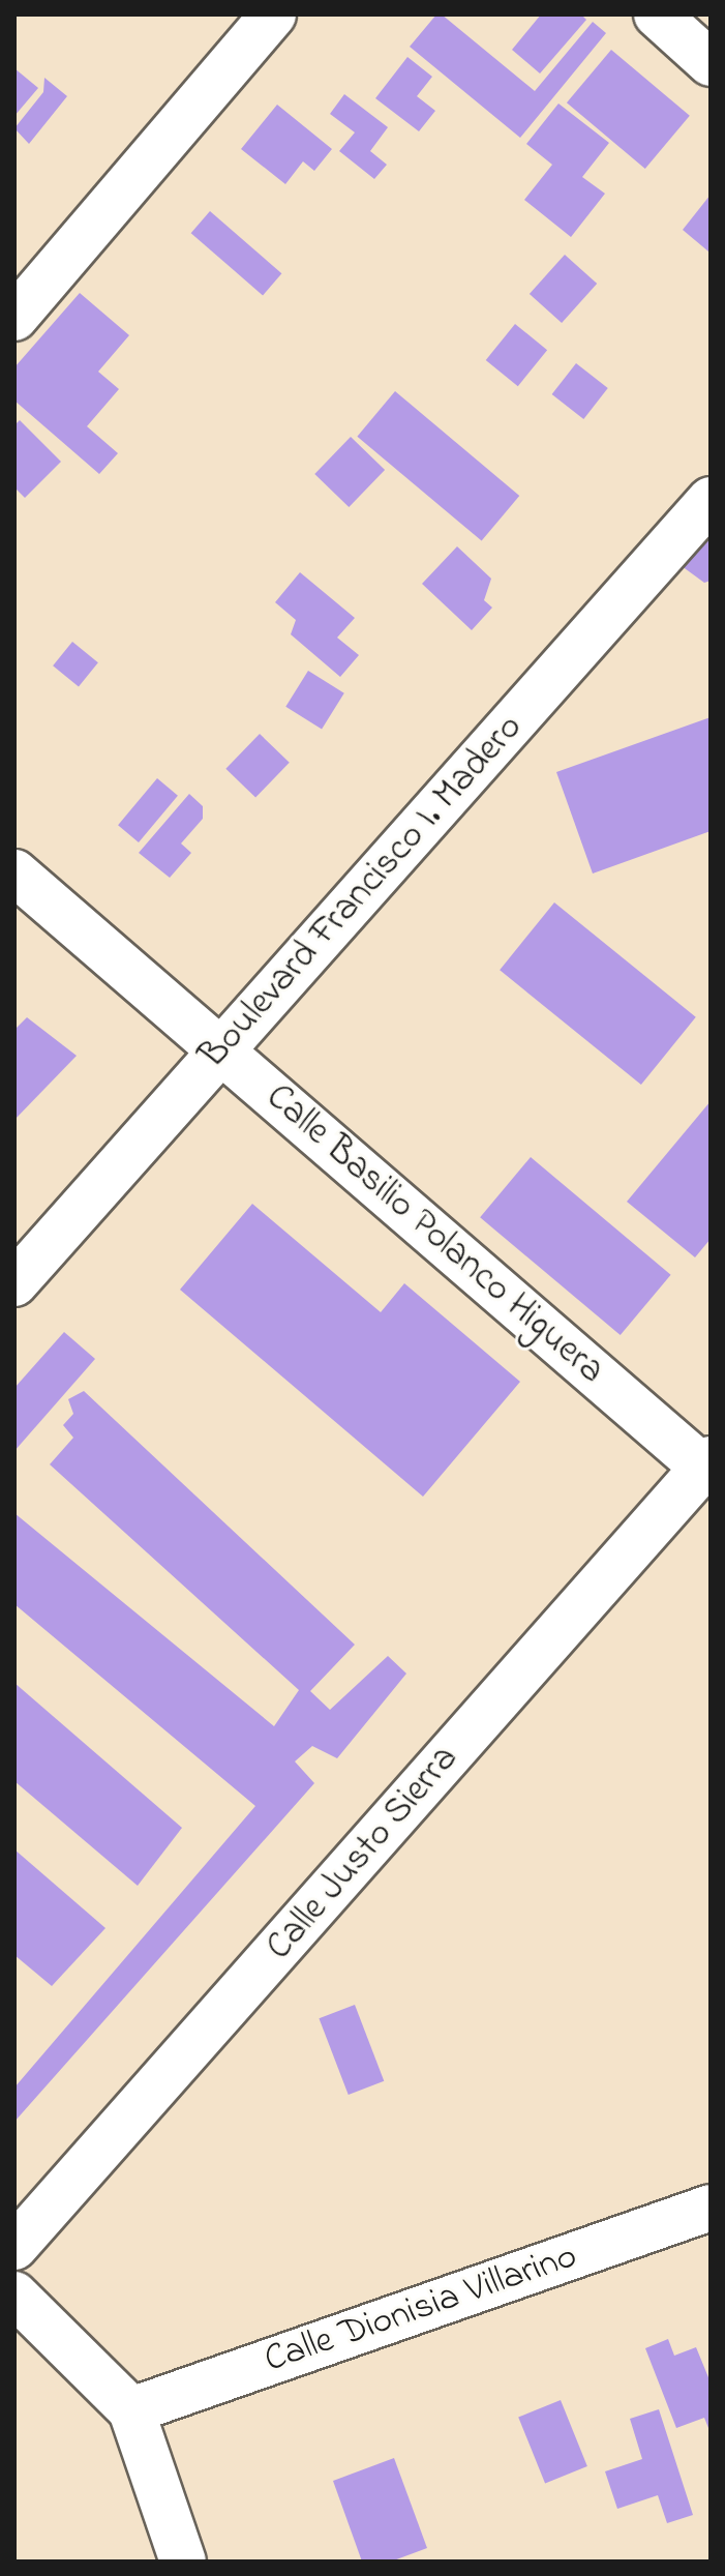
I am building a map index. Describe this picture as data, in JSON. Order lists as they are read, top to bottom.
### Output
{
  "streets": {
    "street": [
      "Boulevard Francisco I. Madero",
      "Calle Basilio Polanco Higuera",
      "Calle Justo Sierra",
      "Calle Dionisia Villarino"
    ]
  },
  "crossings": [
    ["Boulevard Francisco I. Madero", "Calle Basilio Polanco Higuera"],
    ["Calle Basilio Polanco Higuera", "Calle Justo Sierra"]
  ]
}
